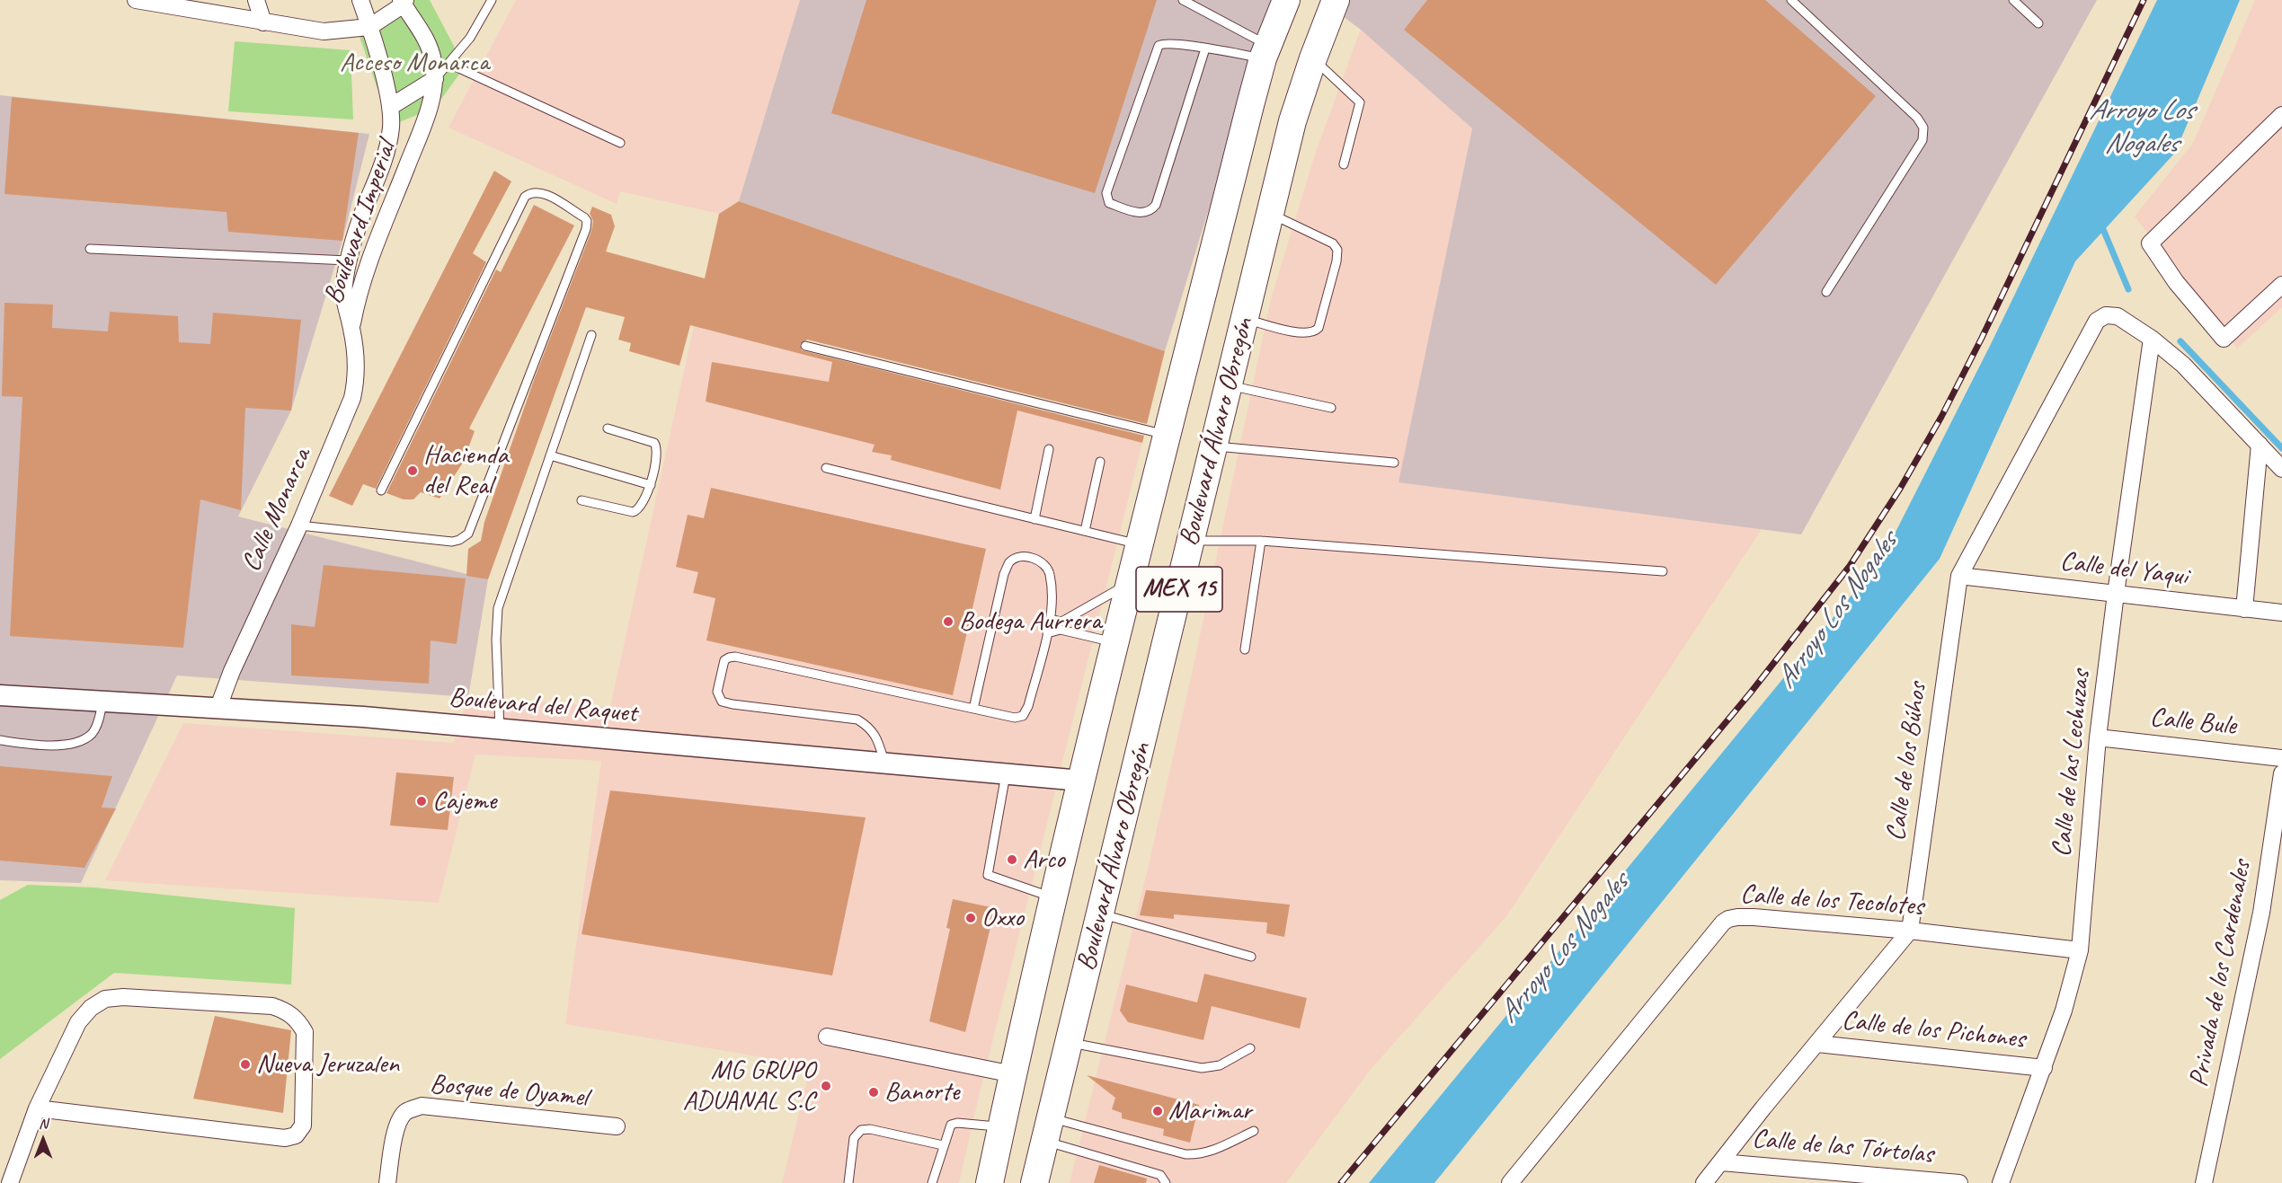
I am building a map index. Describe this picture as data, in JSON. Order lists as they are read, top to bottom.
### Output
{
  "streets": {
    "highway": ["Boulevard Álvaro Obregón", "MEX 15"],
    "street": [
      "Boulevard Imperial",
      "Calle Monarca",
      "Calle del Yaqui",
      "Boulevard del Raquet",
      "Calle Bule",
      "Calle de los Búhos",
      "Calle de las Lechuzas",
      "Calle de los Tecolotes",
      "Privada de los Cardenales",
      "Calle de los Pichones",
      "Bosque de Oyamel",
      "Calle de las Tórtolas"
    ]
  },
  "crossings": [
    ["Boulevard Imperial", "Calle Monarca"],
    ["Boulevard Álvaro Obregón", "Boulevard del Raquet"],
    ["Calle Monarca", "Boulevard del Raquet"],
    ["Calle del Yaqui", "Calle de los Búhos"],
    ["Calle del Yaqui", "Calle de las Lechuzas"],
    ["Calle Bule", "Calle de las Lechuzas"],
    ["Calle de los Búhos", "Calle de las Lechuzas"],
    ["Calle de los Búhos", "Calle de los Tecolotes"],
    ["Calle de las Lechuzas", "Calle de los Tecolotes"],
    ["Calle de las Lechuzas", "Calle de los Pichones"]
  ],
  "water": ["Arroyo Los Nogales"],
  "parks": ["Acceso Monarca"],
  "places": [
    "Hacienda del Real",
    "Bodega Aurrera",
    "Cajeme",
    "Arco",
    "Oxxo",
    "Nueva Jeruzalen",
    "MG GRUPO ADUANAL S.C",
    "Banorte",
    "Marimar"
  ],
  "north": "top"
}
